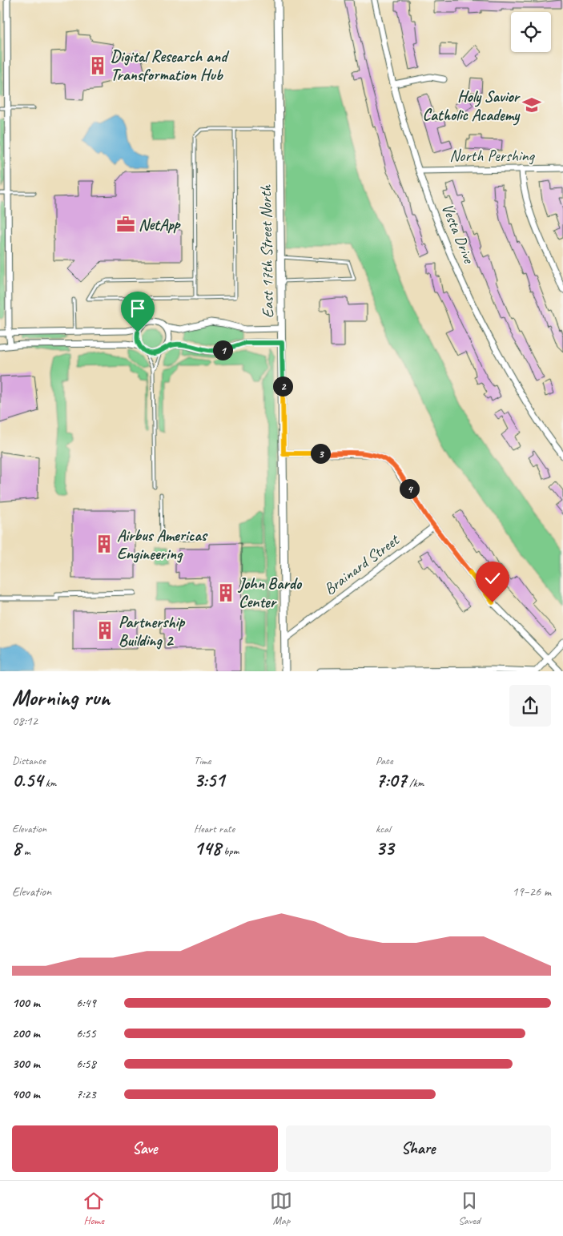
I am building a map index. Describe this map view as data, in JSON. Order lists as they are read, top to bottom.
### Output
{
  "streets": {
    "street": [
      "North Pershing",
      "Vesta Drive",
      "East 17th Street North",
      "Brainard Street"
    ]
  },
  "crossings": [
    ["North Pershing", "Vesta Drive"],
    ["East 17th Street North", "Brainard Street"]
  ],
  "places": {
    "building": [
      "Digital Research and Transformation Hub",
      "Airbus Americas Engineering",
      "John Bardo Center",
      "Partnership Building 2"
    ],
    "school or university": ["Holy Savior Catholic Academy"],
    "office": ["NetApp"]
  },
  "page": {
    "pins": [
      "1",
      "2",
      "3",
      "4"
    ],
    "heading": ["Morning run", "08:12"],
    "stats": [
      ["Distance", "0.54 km"],
      ["Time", "3:51"],
      ["Pace", "7:07 /km"],
      ["Elevation", "8 m"],
      ["Heart rate", "148 bpm"],
      ["kcal", "33"]
    ],
    "chart": ["Elevation", "19–26 m"],
    "list": [
      {
        "name": "100 m",
        "note": "6:49"
      },
      {
        "name": "200 m",
        "note": "6:55"
      },
      {
        "name": "300 m",
        "note": "6:58"
      },
      {
        "name": "400 m",
        "note": "7:23"
      }
    ],
    "buttons": ["Save", "Share"],
    "tabs": ["Home", "Map", "Saved"]
  }
}
